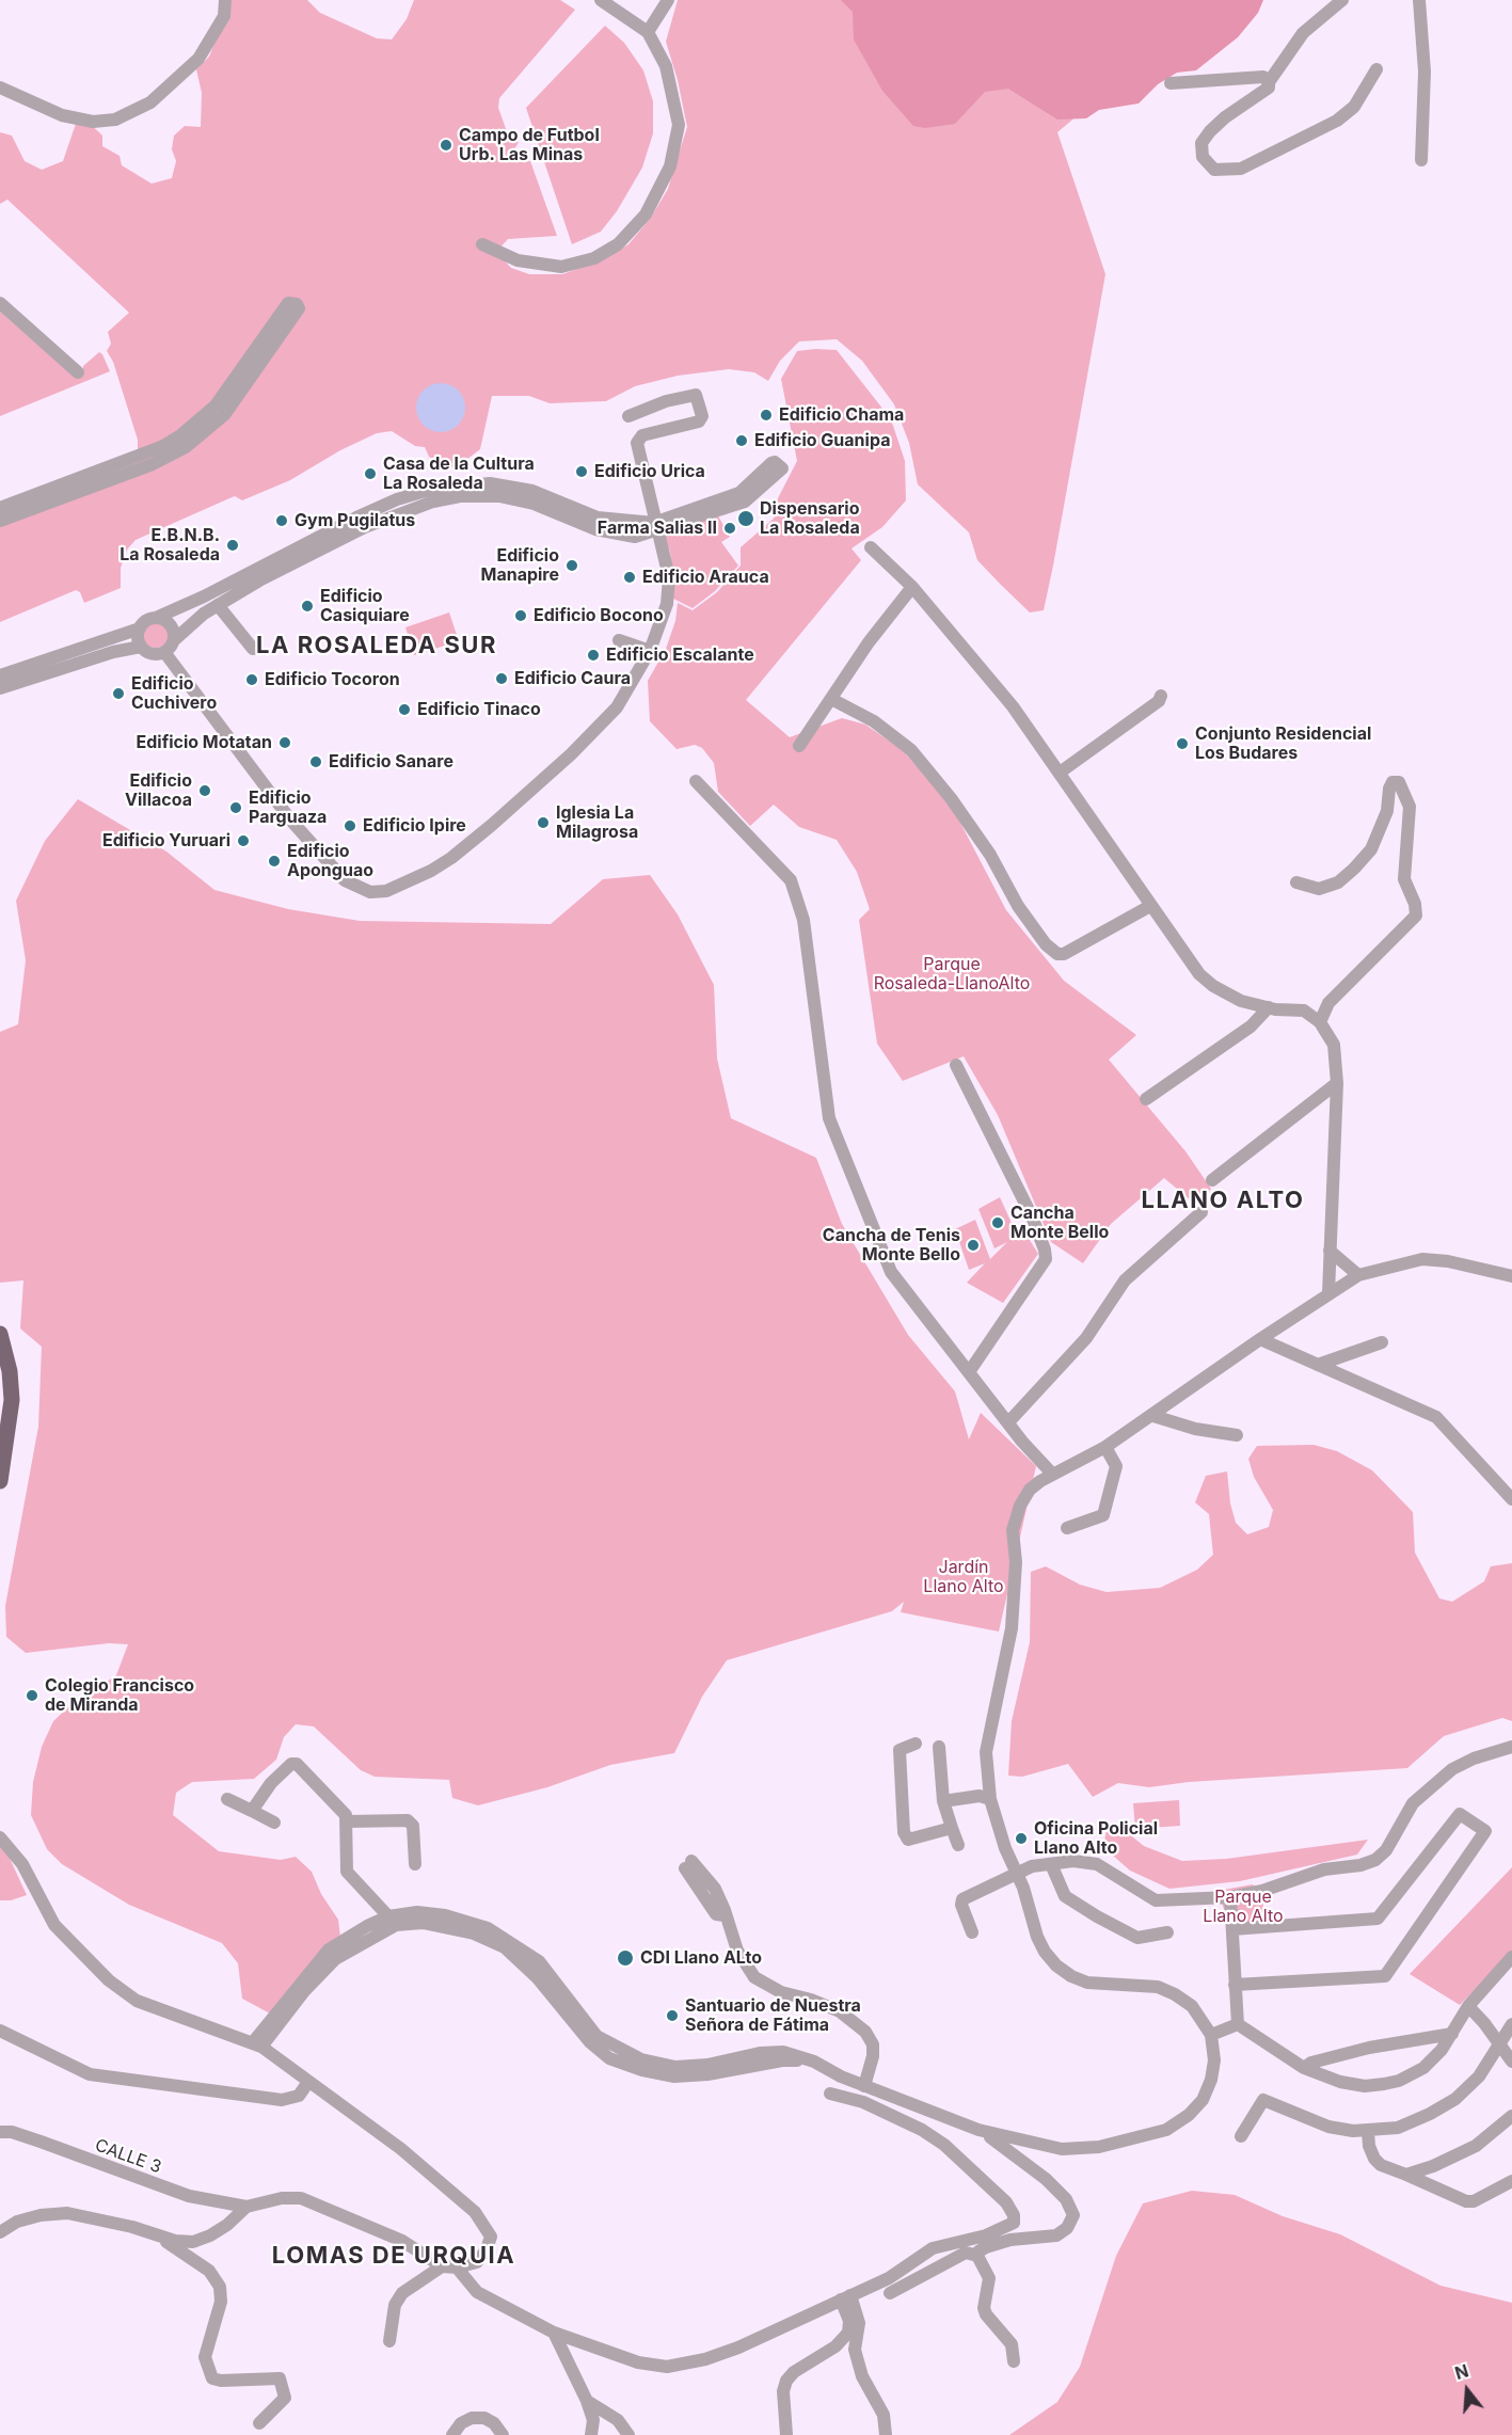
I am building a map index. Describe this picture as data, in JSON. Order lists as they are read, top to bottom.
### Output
{
  "streets": {
    "street": ["CALLE 3"]
  },
  "districts": ["LA ROSALEDA SUR", "LLANO ALTO", "LOMAS DE URQUIA"],
  "parks": ["Parque Rosaleda-LlanoAlto", "Jardín Llano Alto", "Parque Llano Alto"],
  "places": [
    "Campo de Futbol Urb. Las Minas",
    "Edificio Chama",
    "Edificio Guanipa",
    "Edificio Urica",
    "Casa de la Cultura La Rosaleda",
    "Dispensario La Rosaleda",
    "Gym Pugilatus",
    "Farma Salias II",
    "E.B.N.B. La Rosaleda",
    "Edificio Manapire",
    "Edificio Arauca",
    "Edificio Casiquiare",
    "Edificio Bocono",
    "Edificio Escalante",
    "Edificio Caura",
    "Edificio Tocoron",
    "Edificio Cuchivero",
    "Edificio Tinaco",
    "Edificio Motatan",
    "Conjunto Residencial Los Budares",
    "Edificio Sanare",
    "Edificio Villacoa",
    "Edificio Parguaza",
    "Iglesia La Milagrosa",
    "Edificio Ipire",
    "Edificio Yuruari",
    "Edificio Aponguao",
    "Cancha Monte Bello",
    "Cancha de Tenis Monte Bello",
    "Colegio Francisco de Miranda",
    "Oficina Policial Llano Alto",
    "CDI Llano ALto",
    "Santuario de Nuestra Señora de Fátima"
  ],
  "north": "top"
}
